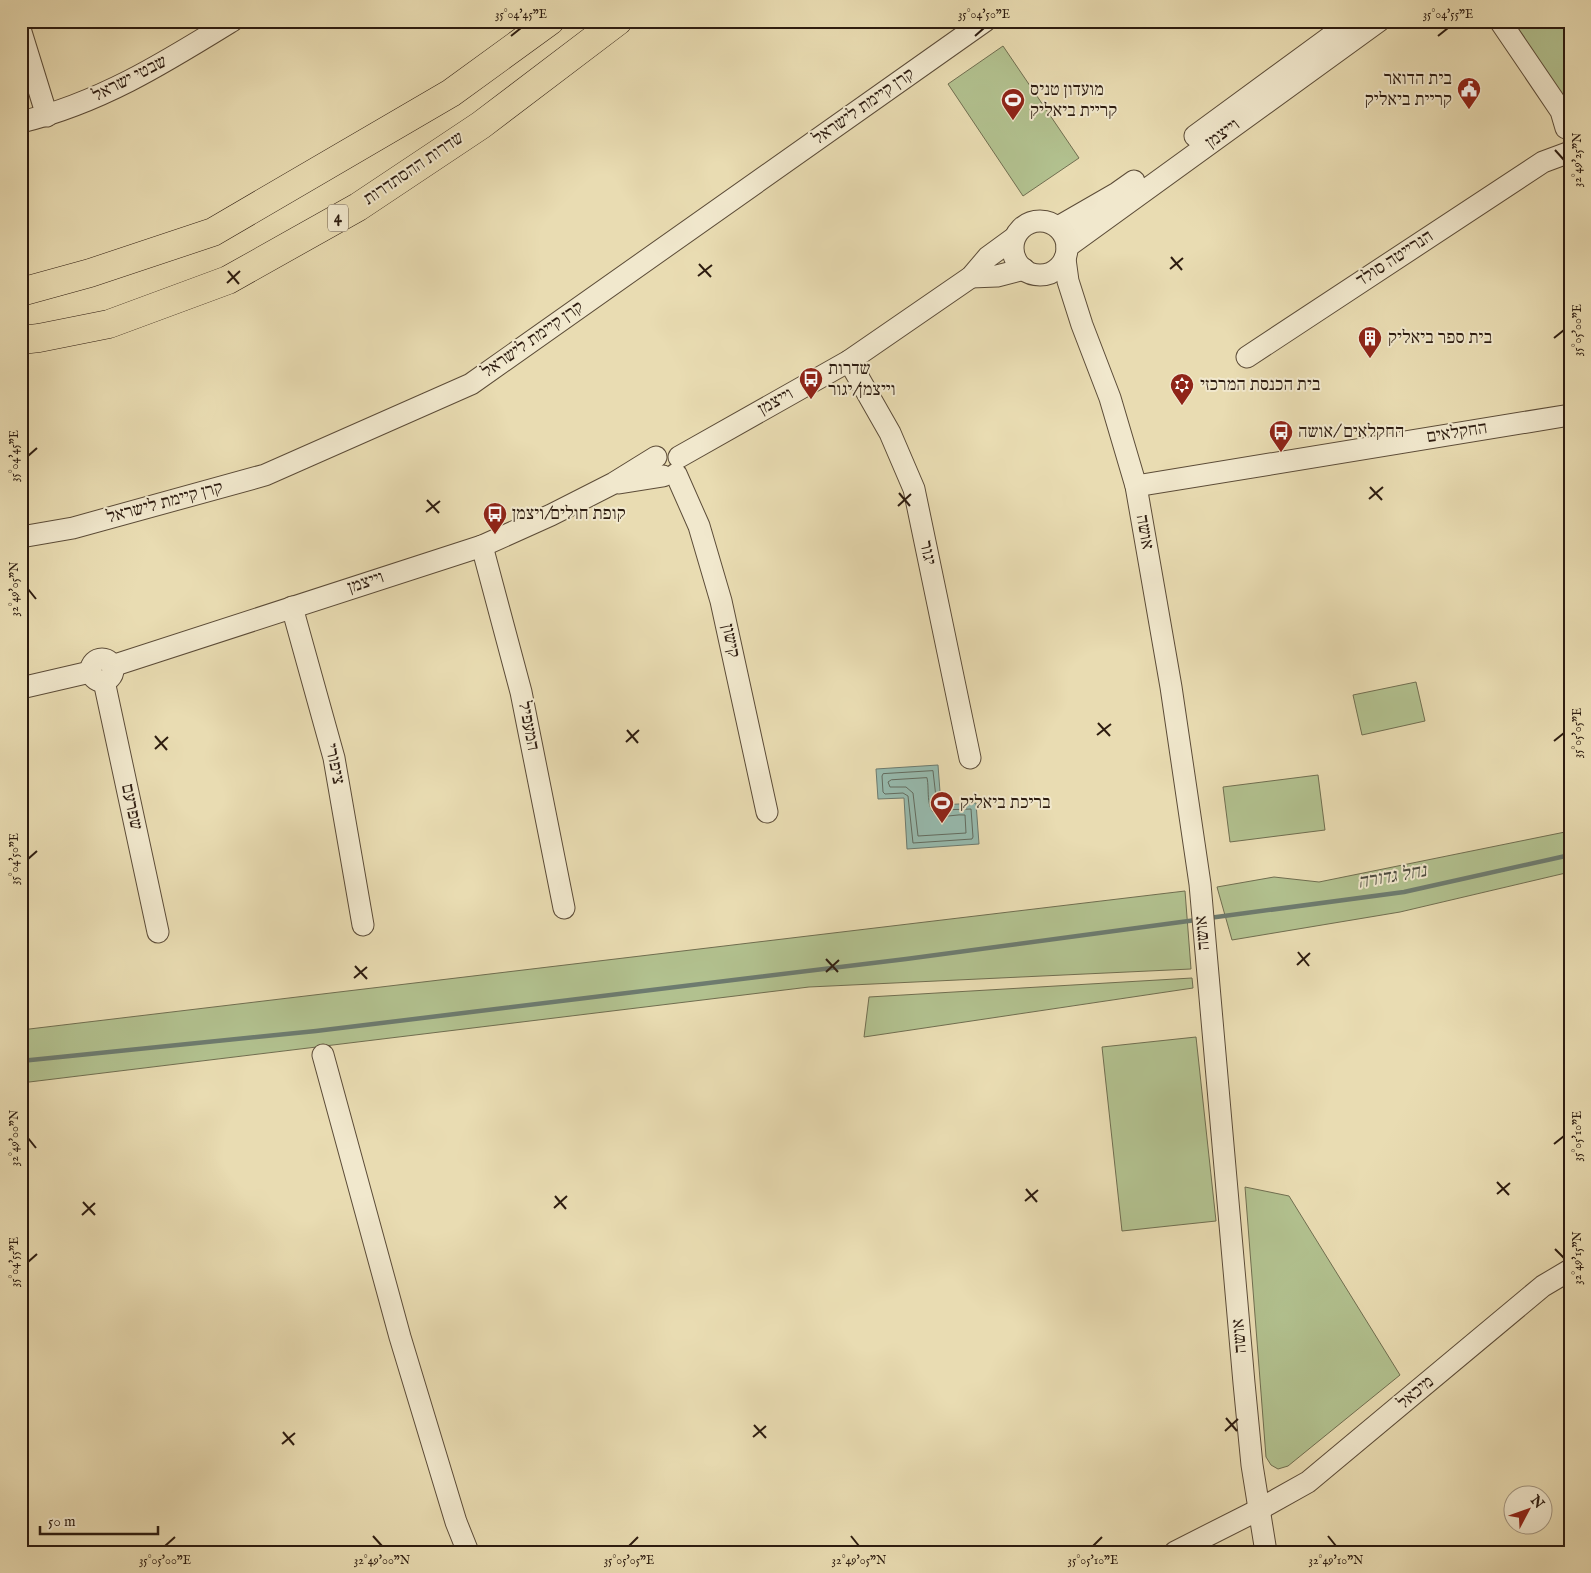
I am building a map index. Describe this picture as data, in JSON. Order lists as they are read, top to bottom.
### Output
{
  "streets": {
    "highway": ["שדרות ההסתדרות", "4"],
    "street": [
      "שבטי ישראל",
      "קרן קיימת לישראל",
      "וייצמן",
      "הנרייטה סולד",
      "החקלאים",
      "אושה",
      "יגור",
      "קישון",
      "המעפיל",
      "ציפורי",
      "שפרעם",
      "מיכאל"
    ]
  },
  "crossings": [
    ["וייצמן", "אושה"],
    ["וייצמן", "יגור"],
    ["וייצמן", "קישון"],
    ["וייצמן", "המעפיל"],
    ["וייצמן", "ציפורי"],
    ["וייצמן", "שפרעם"],
    ["החקלאים", "אושה"],
    ["אושה", "מיכאל"]
  ],
  "water": ["נחל גדורה"],
  "places": {
    "public building": ["בית הדואר קריית ביאליק"],
    "sports": ["מועדון טניס קריית ביאליק", "בריכת ביאליק"],
    "building": ["בית ספר ביאליק"],
    "bus stop": ["שדרות וייצמן/יגור", "החקלאים /אושה", "קופת חולים/ויצמן"],
    "synagogue": ["בית הכנסת המרכזי"]
  },
  "scale_bar": "50 m",
  "north": "top right",
  "coordinates": [
    "35°04'45\"E",
    "35°04'50\"E",
    "35°04'55\"E",
    "32°49'25\"N",
    "35°05'00\"E",
    "32°49'05\"N",
    "35°05'05\"E",
    "35°05'10\"E",
    "32°49'00\"N",
    "32°49'15\"N",
    "32°49'10\"N"
  ]
}
